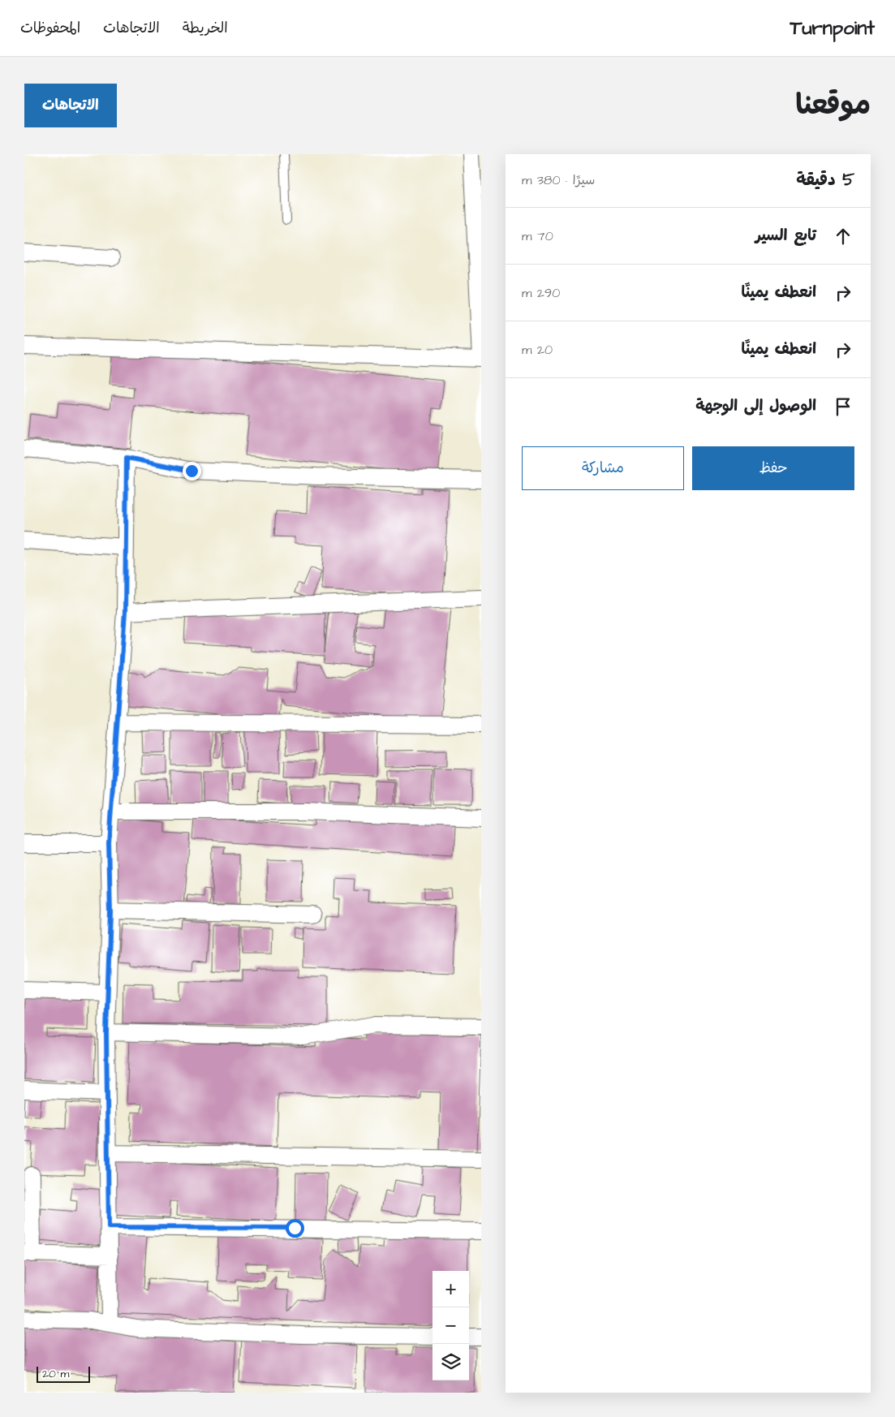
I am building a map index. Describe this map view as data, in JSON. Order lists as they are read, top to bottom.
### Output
{
  "scale_bar": "20 m",
  "page": {
    "header": "Turnpoint",
    "nav": ["الخريطة", "الاتجاهات", "المحفوظات"],
    "title": "موقعنا",
    "buttons": [
      "الاتجاهات",
      ["حفظ", "مشاركة"]
    ],
    "heading": ["5 دقيقة", "سيرًا · 380 m"],
    "list": [
      ["تابع السير", "70 m"],
      ["انعطف يمينًا", "290 m"],
      ["انعطف يمينًا", "20 m"],
      "الوصول إلى الوجهة"
    ],
    "map_buttons": ["+", "−"],
    "scale": "20 m"
  }
}
